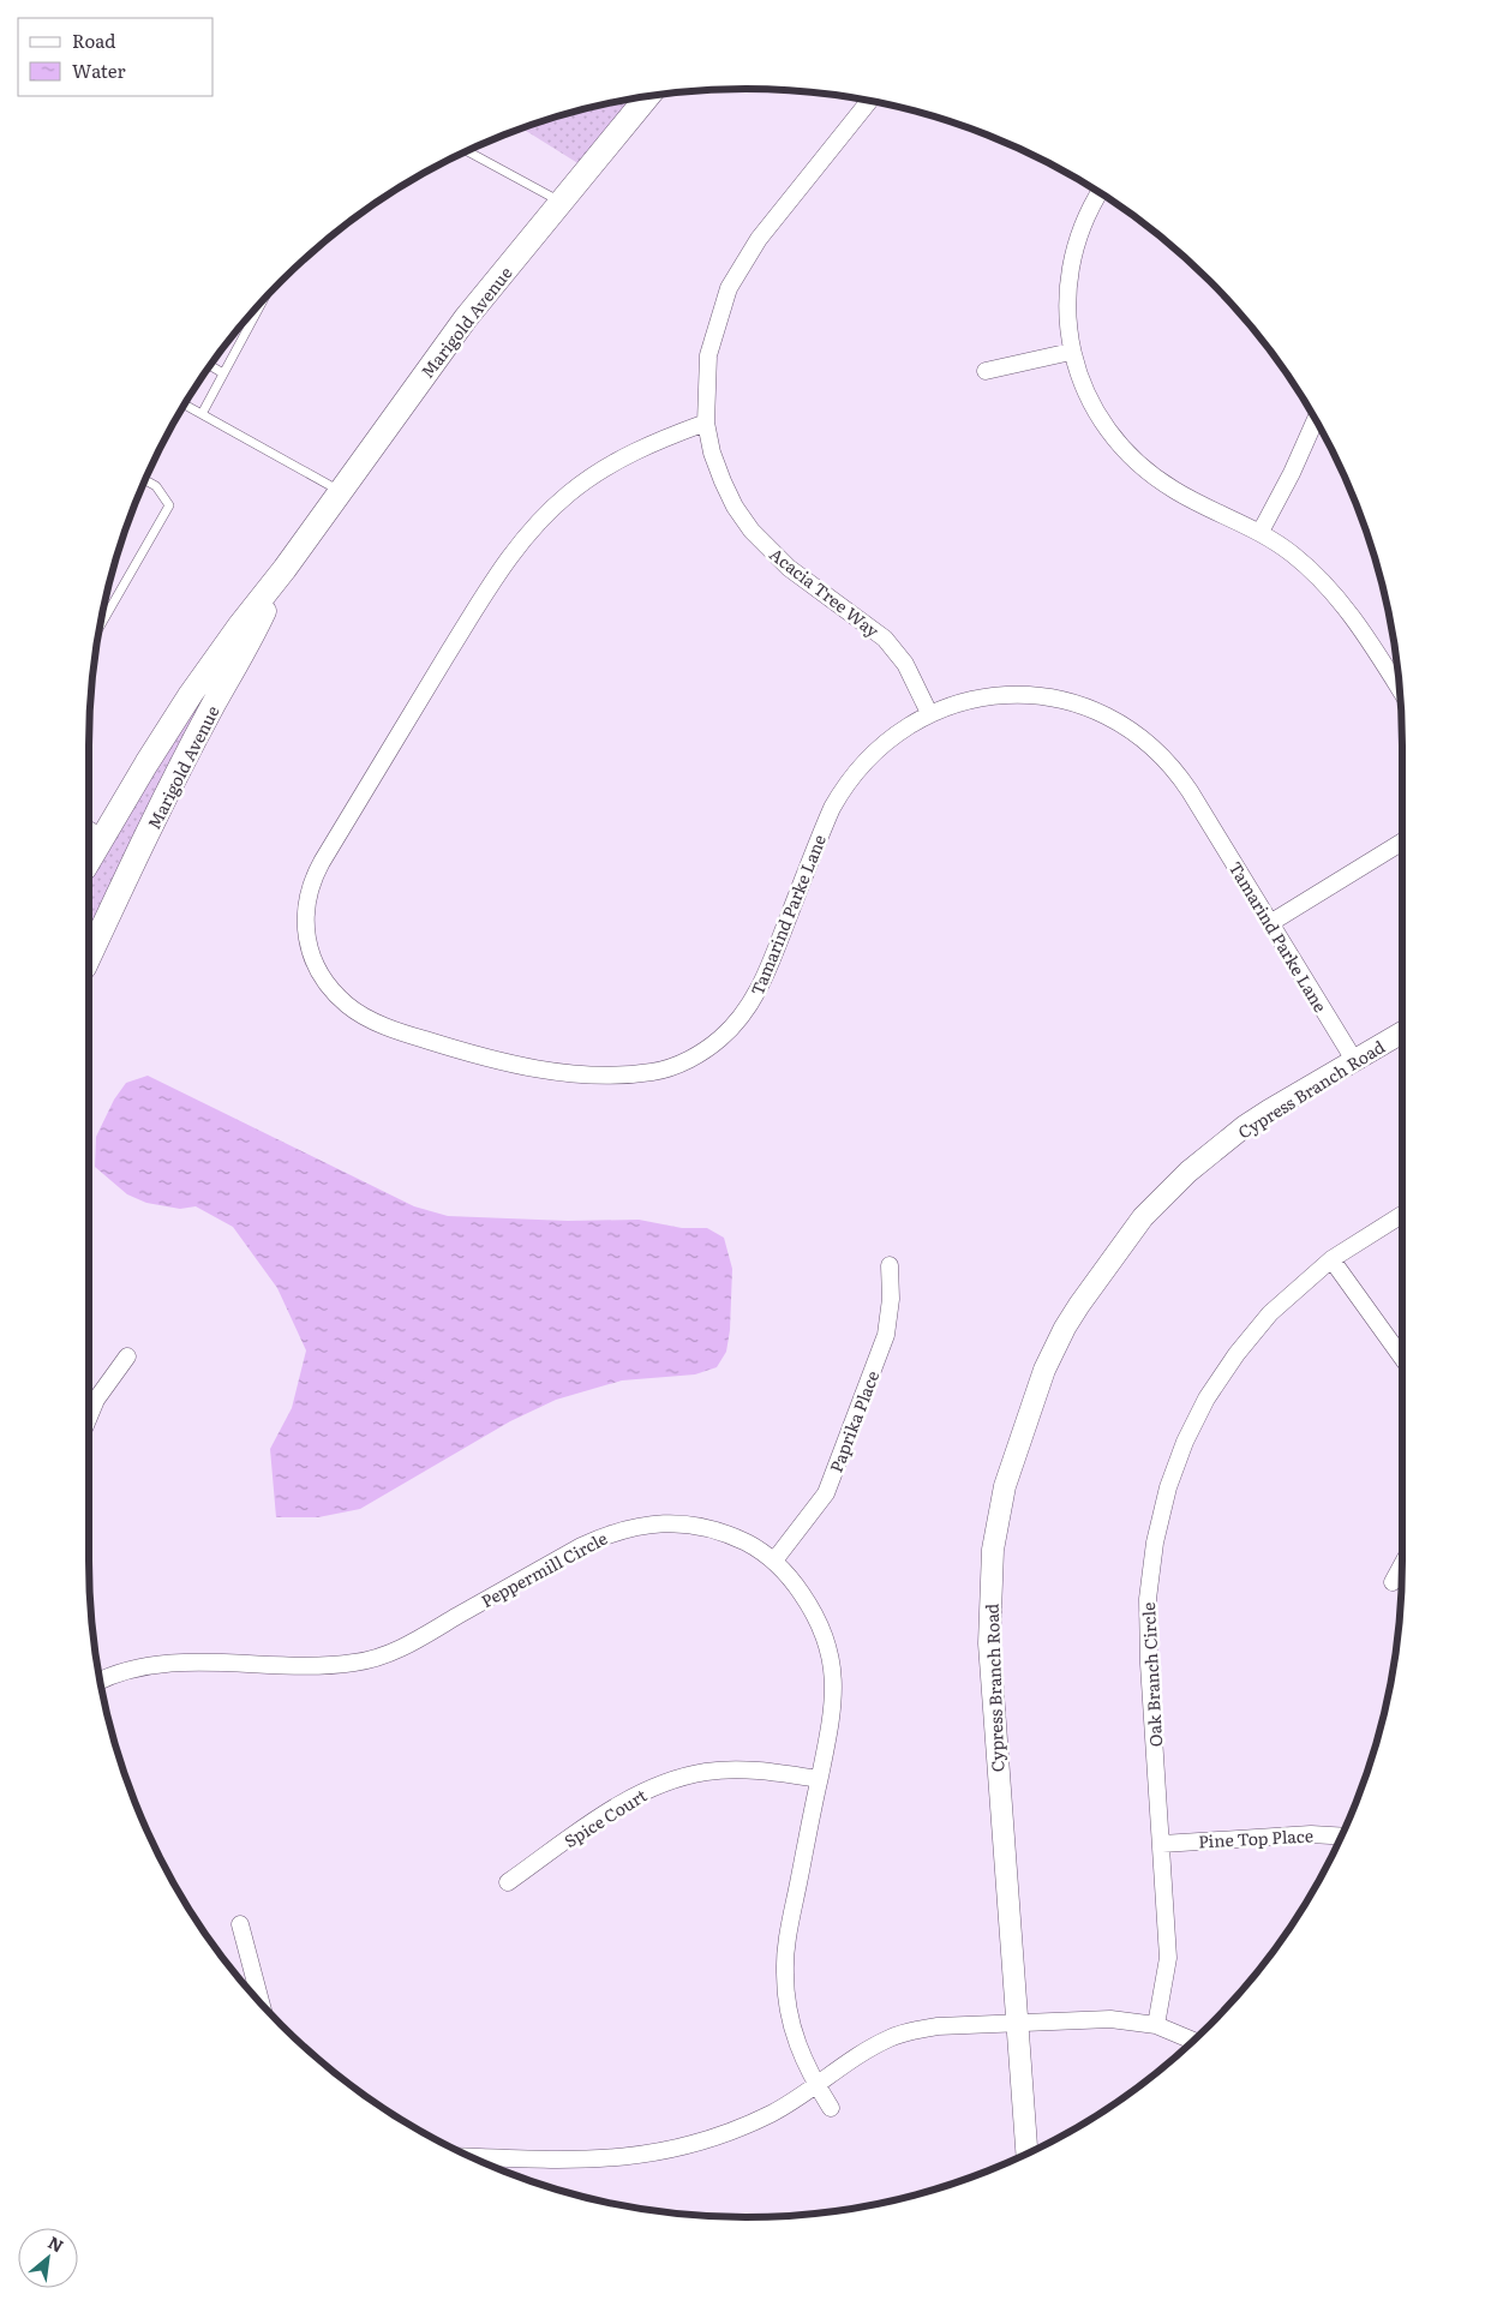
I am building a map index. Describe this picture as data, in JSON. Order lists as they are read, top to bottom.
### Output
{
  "streets": {
    "main road": ["Marigold Avenue"],
    "street": [
      "Acacia Tree Way",
      "Tamarind Parke Lane",
      "Cypress Branch Road",
      "Paprika Place",
      "Peppermill Circle",
      "Oak Branch Circle",
      "Spice Court",
      "Pine Top Place"
    ]
  },
  "crossings": [
    ["Acacia Tree Way", "Tamarind Parke Lane"],
    ["Tamarind Parke Lane", "Cypress Branch Road"],
    ["Paprika Place", "Peppermill Circle"],
    ["Peppermill Circle", "Spice Court"],
    ["Oak Branch Circle", "Pine Top Place"]
  ],
  "legend": ["Road", "Water"],
  "north": "top right"
}
